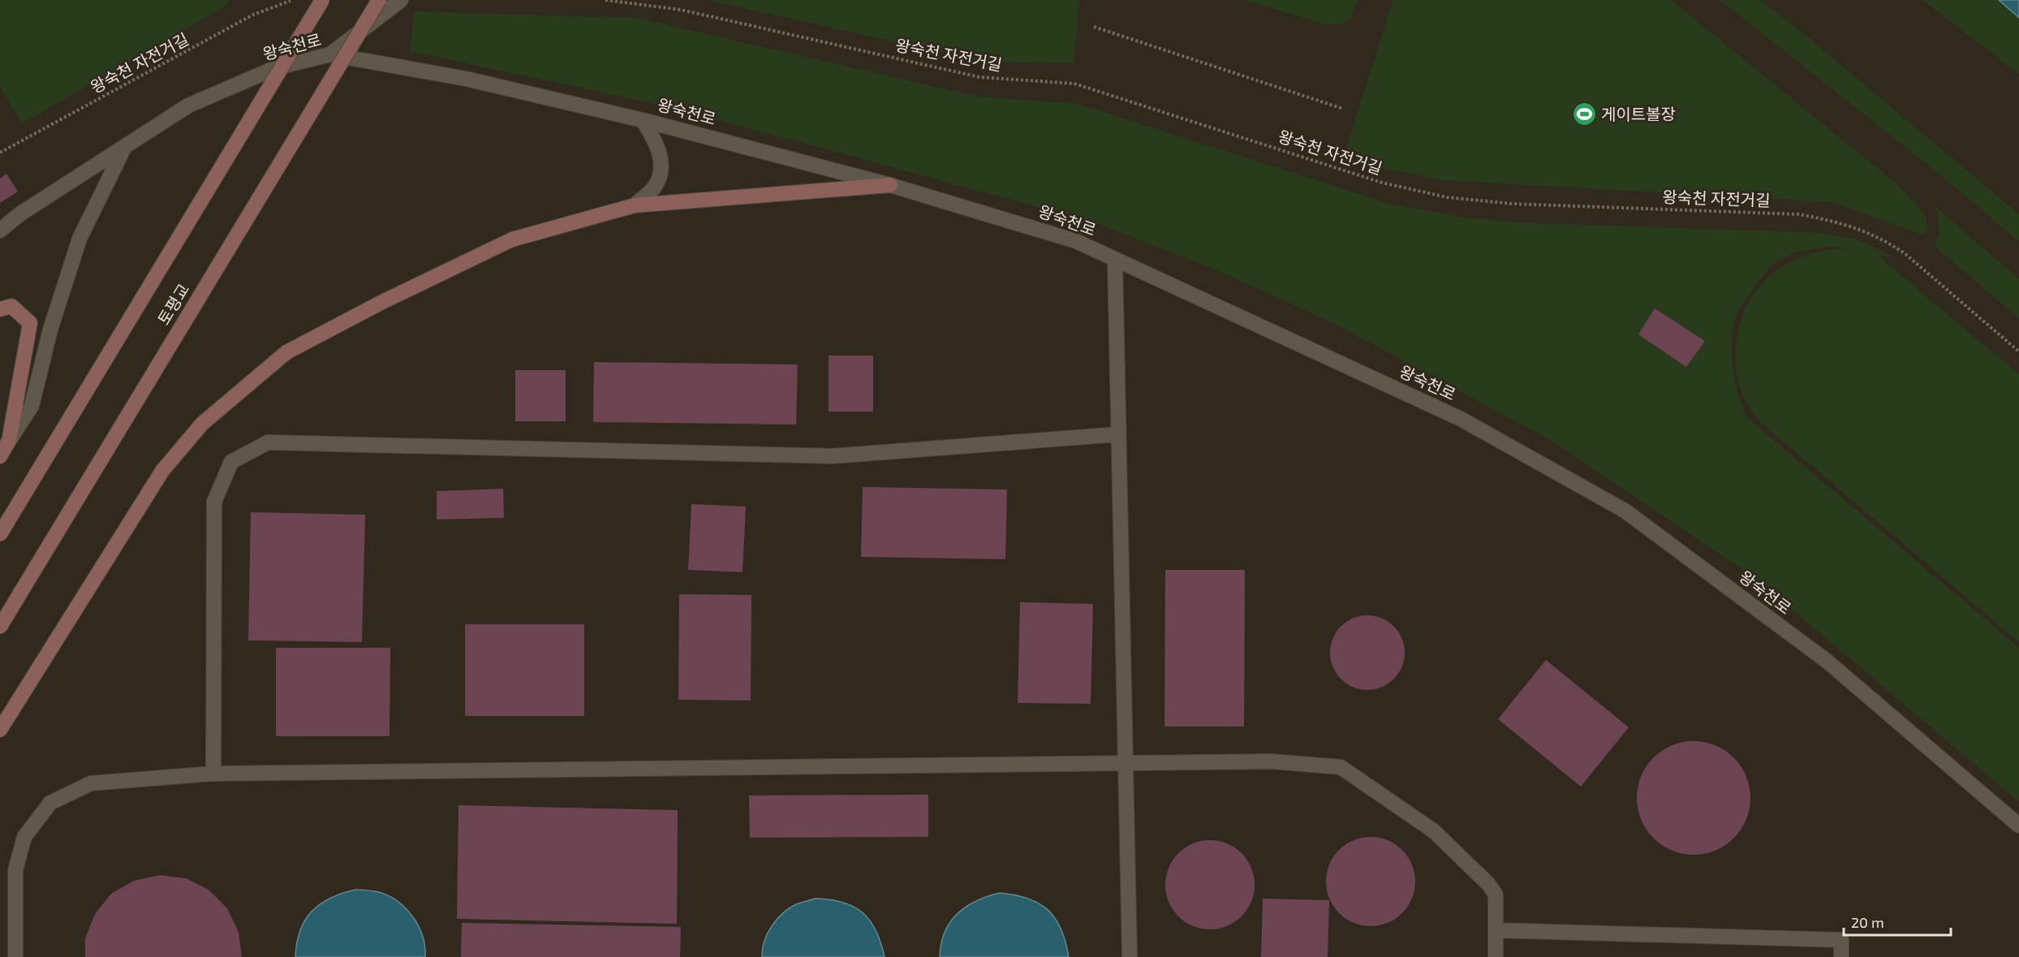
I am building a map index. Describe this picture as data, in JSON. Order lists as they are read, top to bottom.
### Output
{
  "streets": {
    "street": ["왕숙천로", "토평교"],
    "path": ["왕숙천 자전거길"]
  },
  "places": {
    "sports": ["게이트볼장"]
  },
  "scale_bar": "20 m"
}
